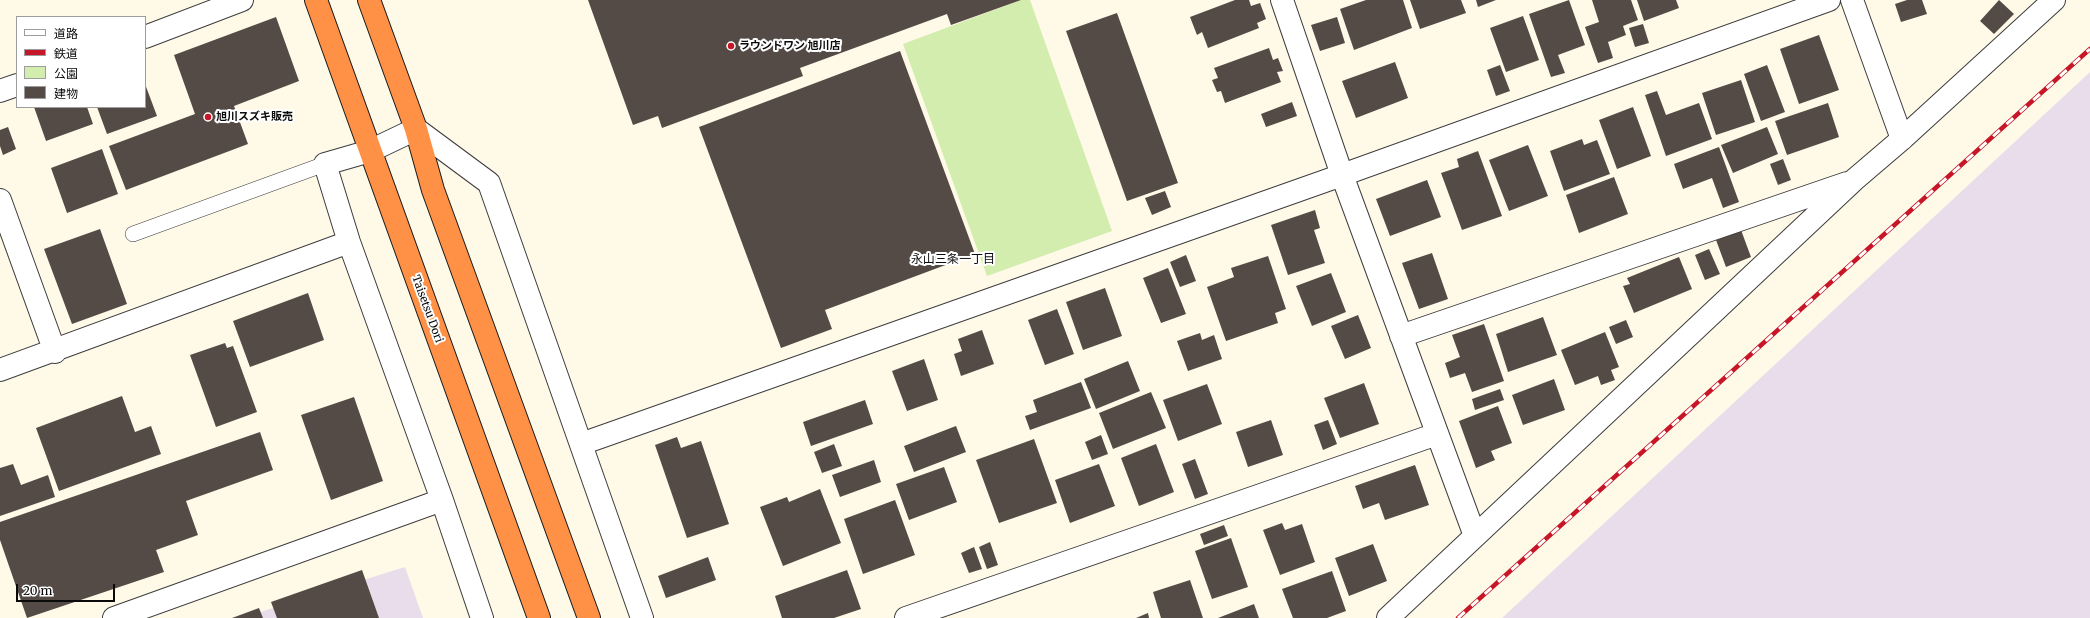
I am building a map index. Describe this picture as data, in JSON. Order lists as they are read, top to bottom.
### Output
{
  "streets": {
    "highway": ["Taisetsu Dori"]
  },
  "districts": ["永山三条一丁目"],
  "places": ["ラウンドワン 旭川店", "旭川スズキ販売"],
  "legend": [
    "道路",
    "鉄道",
    "公園",
    "建物"
  ],
  "scale_bar": "20 m"
}
